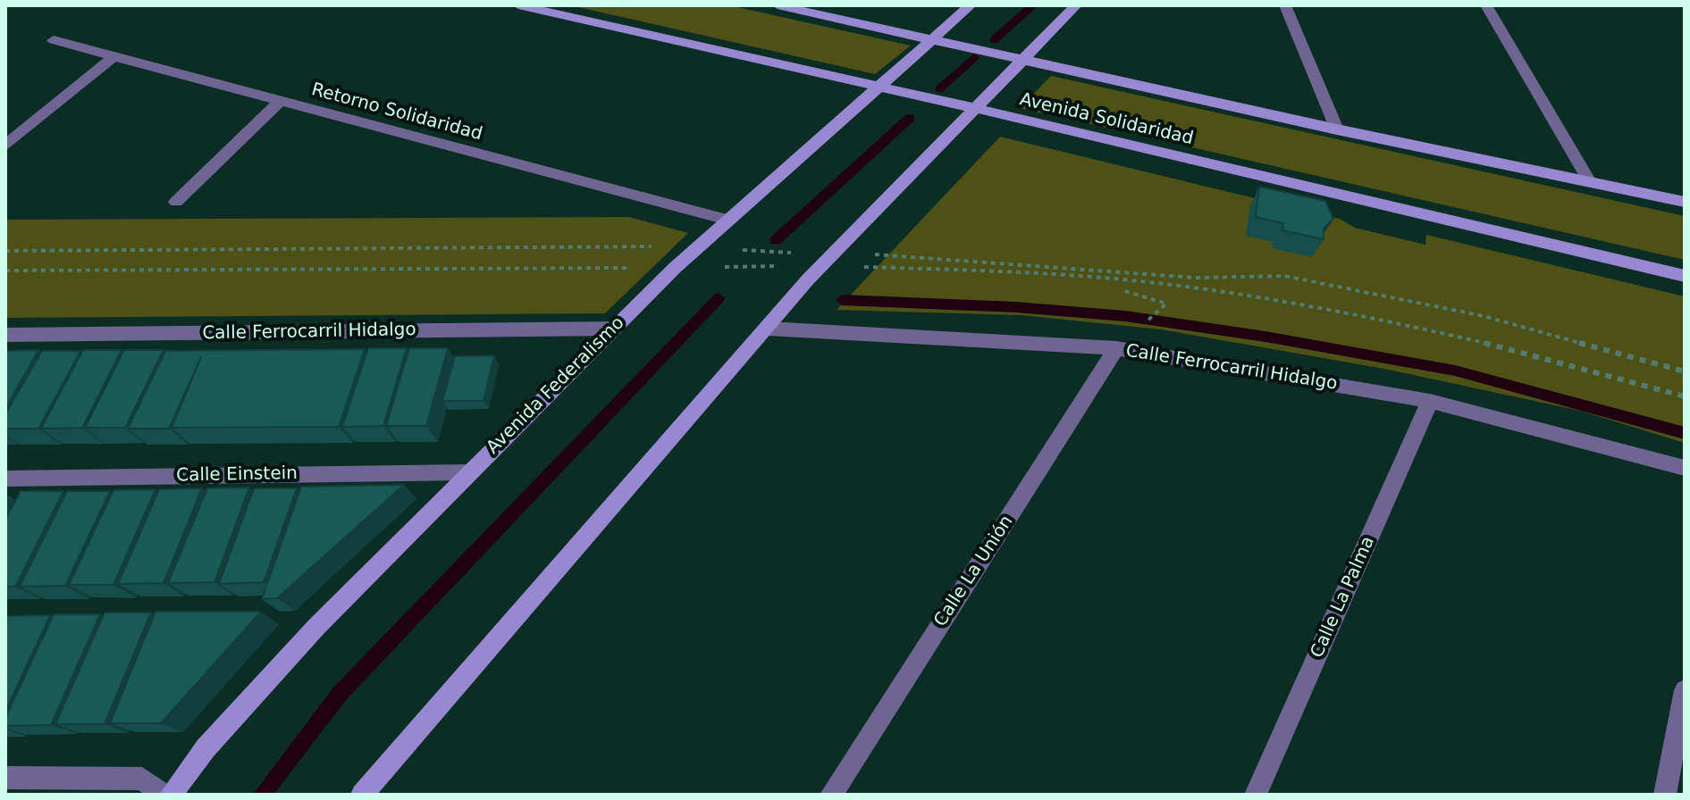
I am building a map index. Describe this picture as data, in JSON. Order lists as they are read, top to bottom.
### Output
{
  "streets": {
    "street": [
      "Retorno Solidaridad",
      "Avenida Solidaridad",
      "Calle Ferrocarril Hidalgo",
      "Avenida Federalismo",
      "Calle Einstein",
      "Calle La Unión",
      "Calle La Palma"
    ]
  },
  "crossings": [
    ["Retorno Solidaridad", "Avenida Federalismo"],
    ["Avenida Solidaridad", "Avenida Federalismo"],
    ["Calle Ferrocarril Hidalgo", "Avenida Federalismo"],
    ["Calle Ferrocarril Hidalgo", "Calle La Unión"],
    ["Calle Ferrocarril Hidalgo", "Calle La Palma"],
    ["Avenida Federalismo", "Calle Einstein"]
  ]
}
